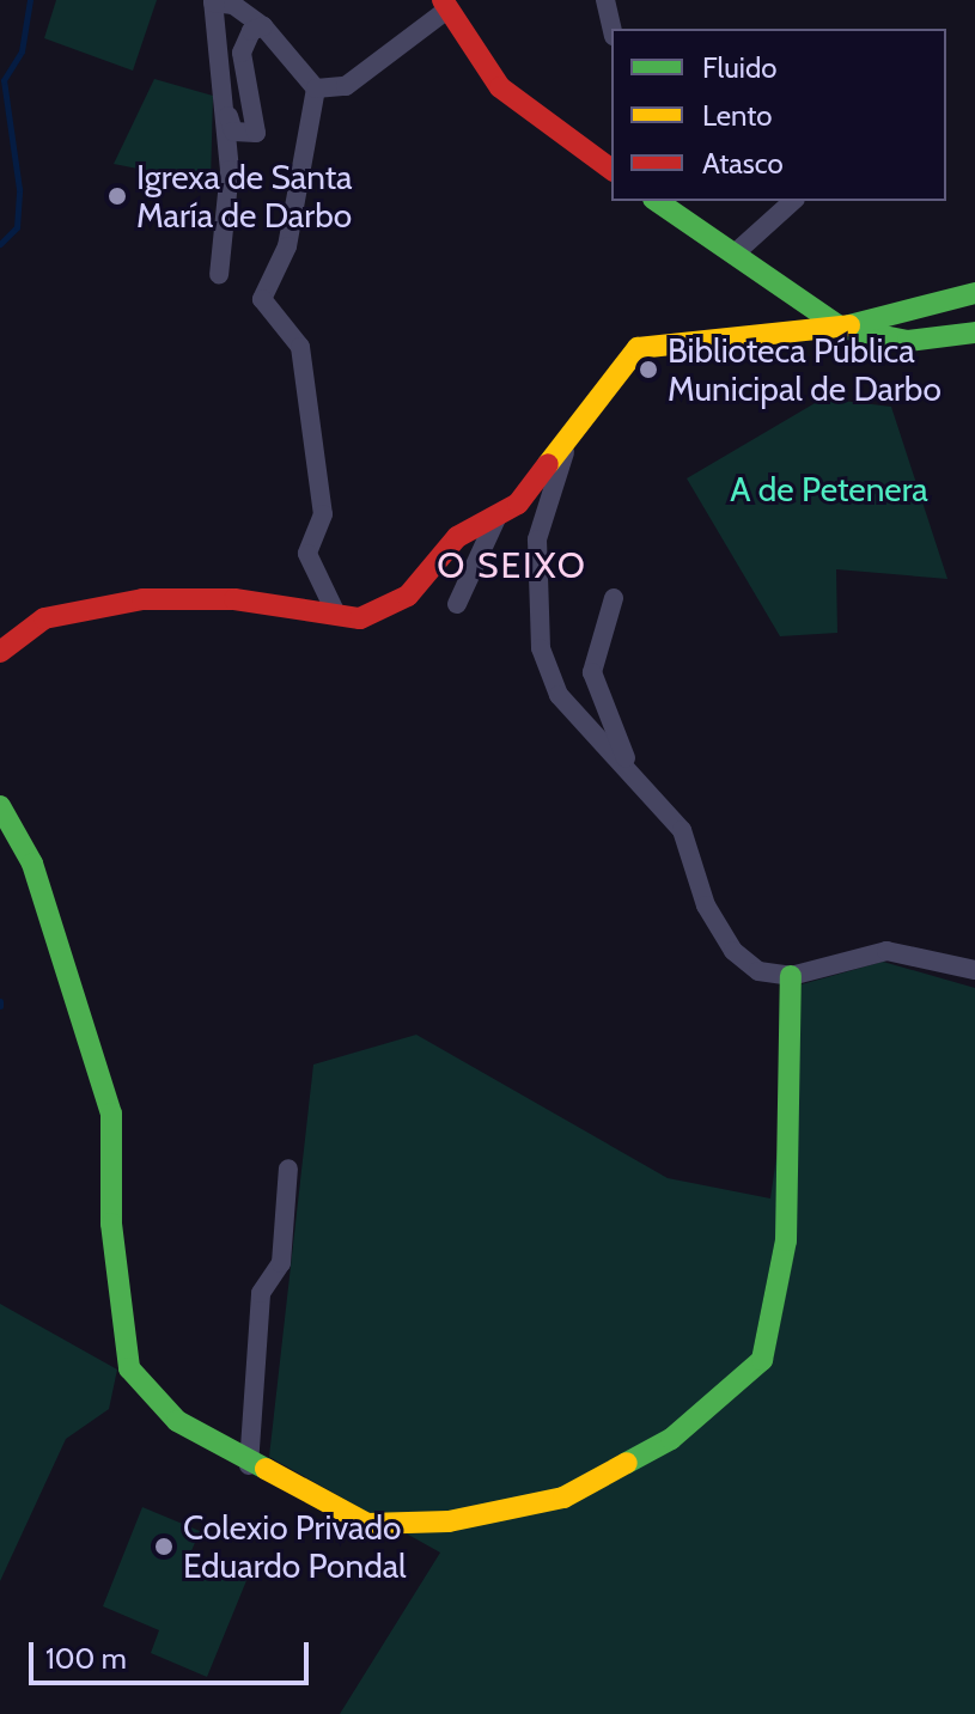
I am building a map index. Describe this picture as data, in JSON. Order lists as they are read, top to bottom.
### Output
{
  "districts": ["O SEIXO"],
  "parks": ["A de Petenera"],
  "places": ["Igrexa de Santa María de Darbo", "Biblioteca Pública Municipal de Darbo", "Colexio Privado Eduardo Pondal"],
  "legend": ["Fluido", "Lento", "Atasco"],
  "scale_bar": "100 m"
}
